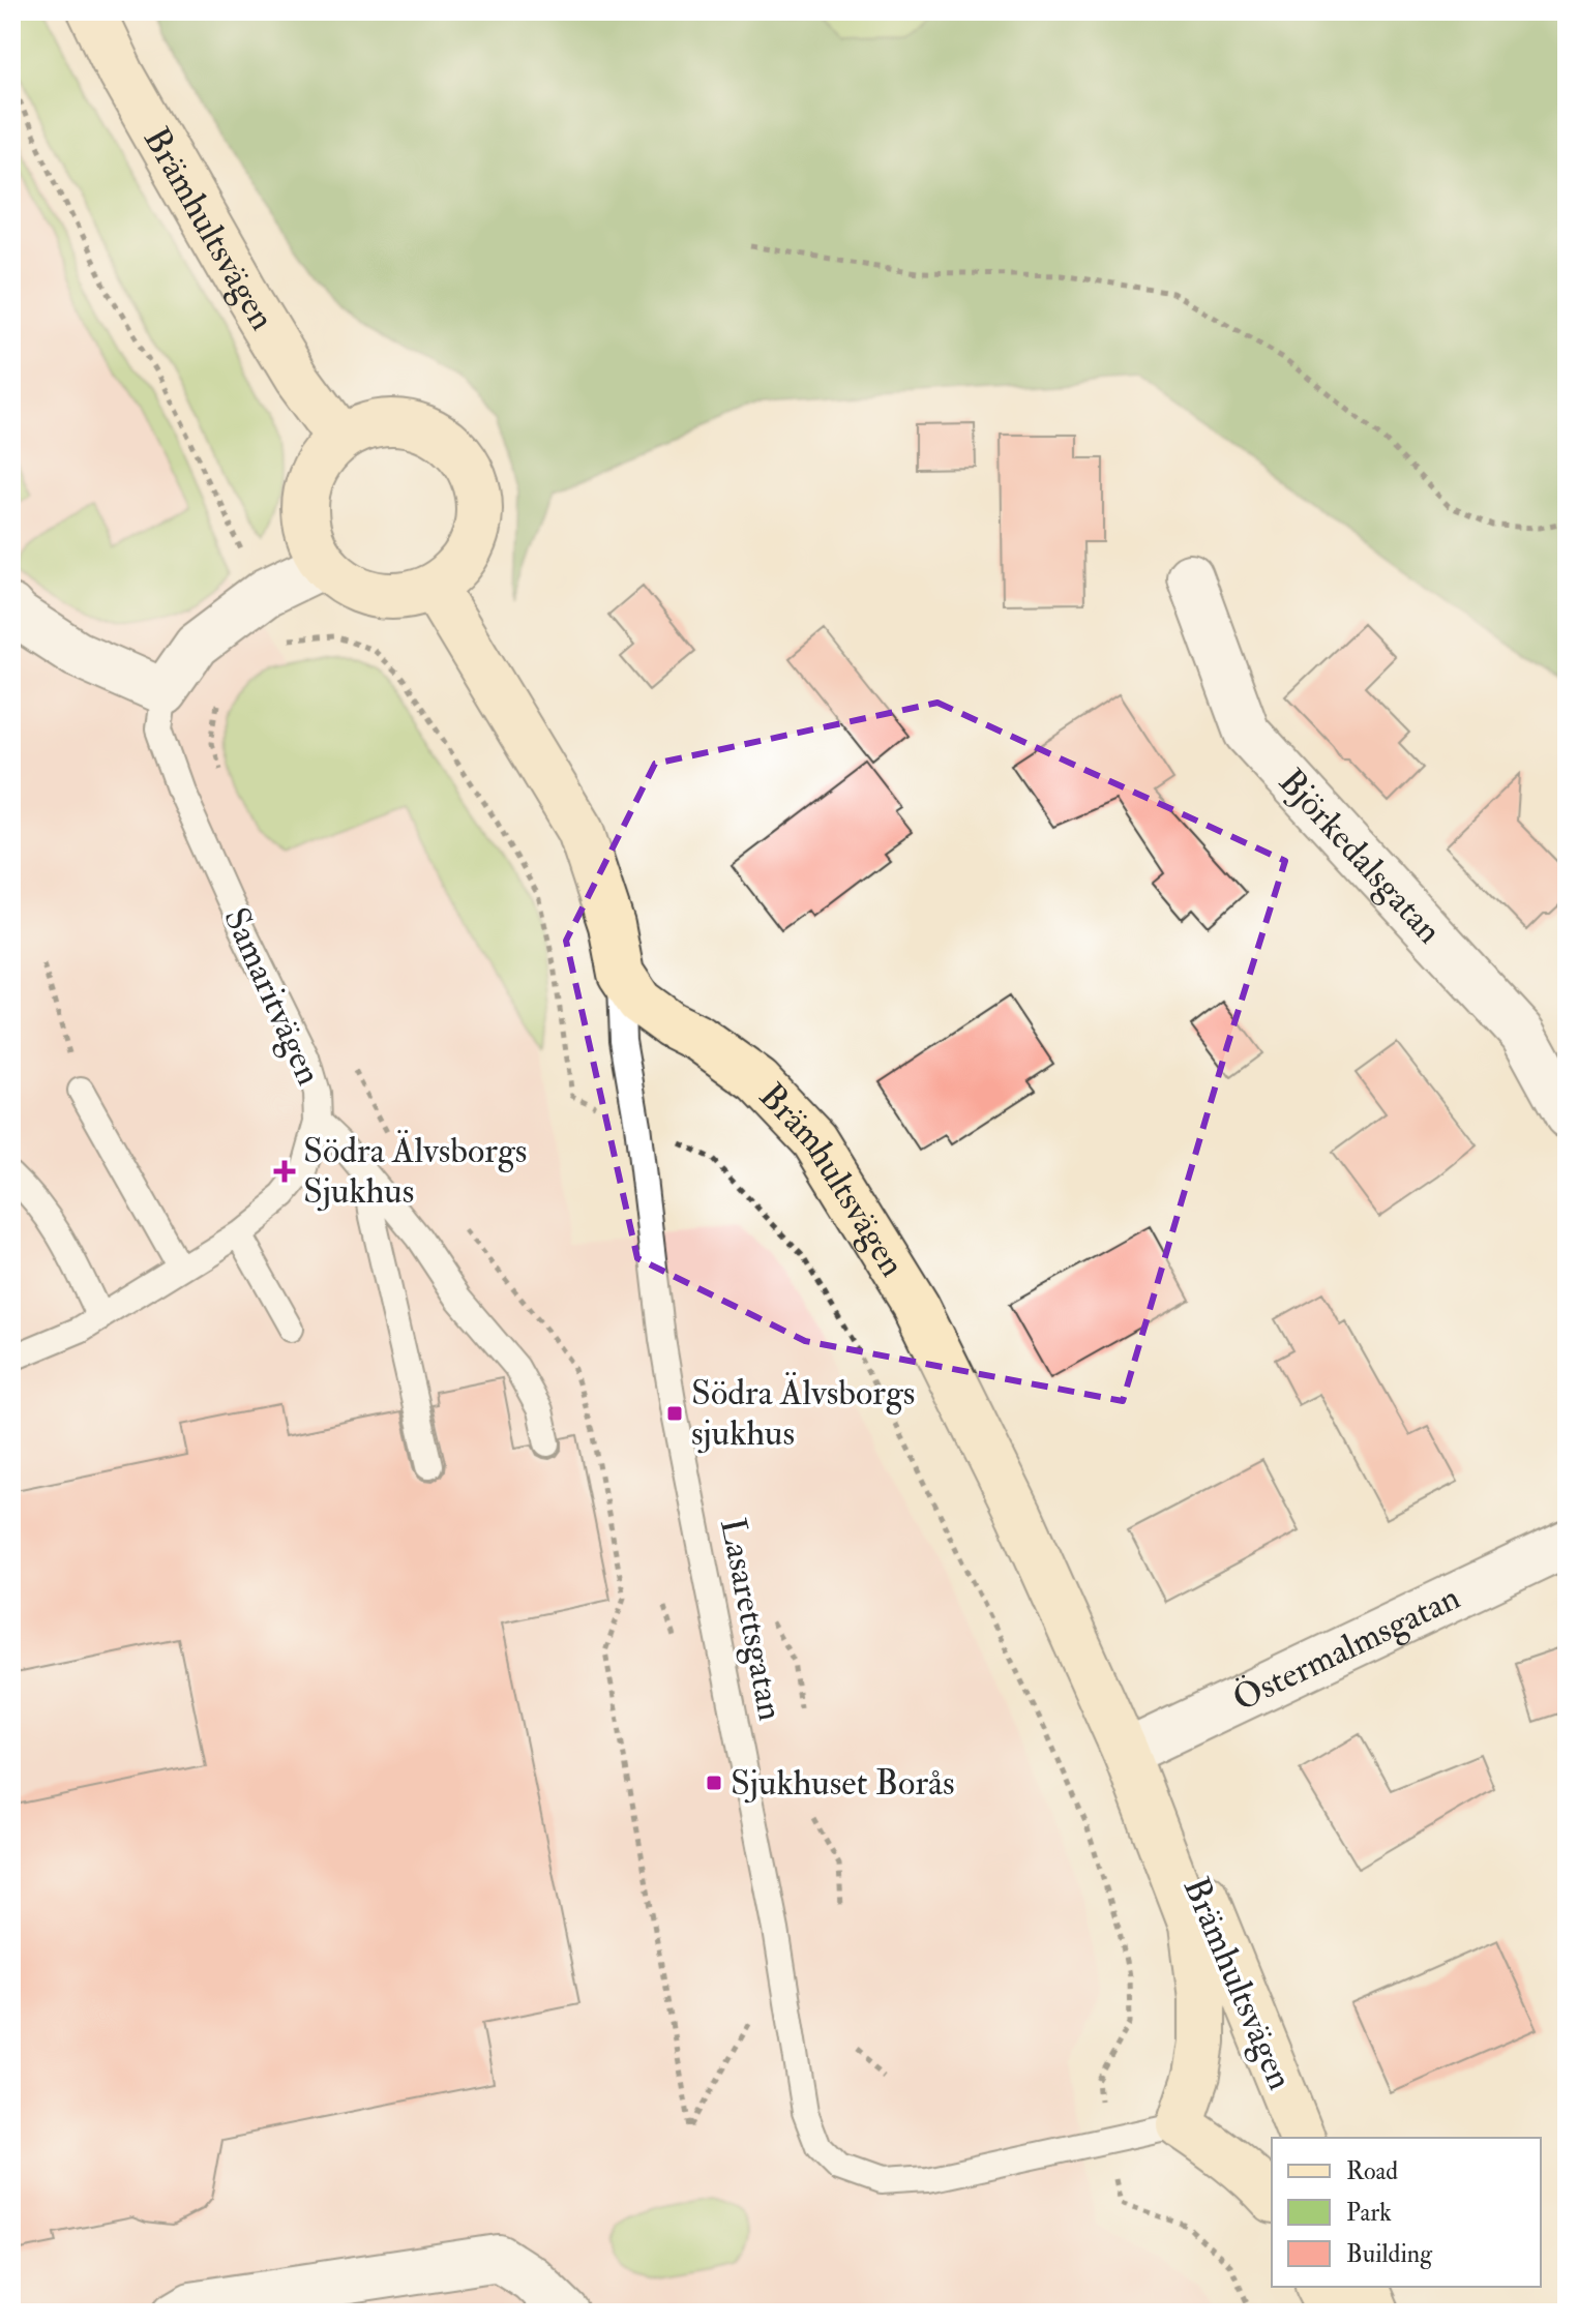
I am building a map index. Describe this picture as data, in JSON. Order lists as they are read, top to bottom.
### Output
{
  "streets": {
    "street": [
      "Brämhultsvägen",
      "Björkedalsgatan",
      "Samaritvägen",
      "Östermalmsgatan"
    ],
    "lane": ["Lasarettsgatan"]
  },
  "crossings": [
    ["Brämhultsvägen", "Samaritvägen"],
    ["Brämhultsvägen", "Lasarettsgatan"],
    ["Brämhultsvägen", "Östermalmsgatan"]
  ],
  "places": {
    "health": ["Södra Älvsborgs Sjukhus"],
    "transit": ["Södra Älvsborgs sjukhus", "Sjukhuset Borås"]
  },
  "legend": ["Road", "Park", "Building"]
}
